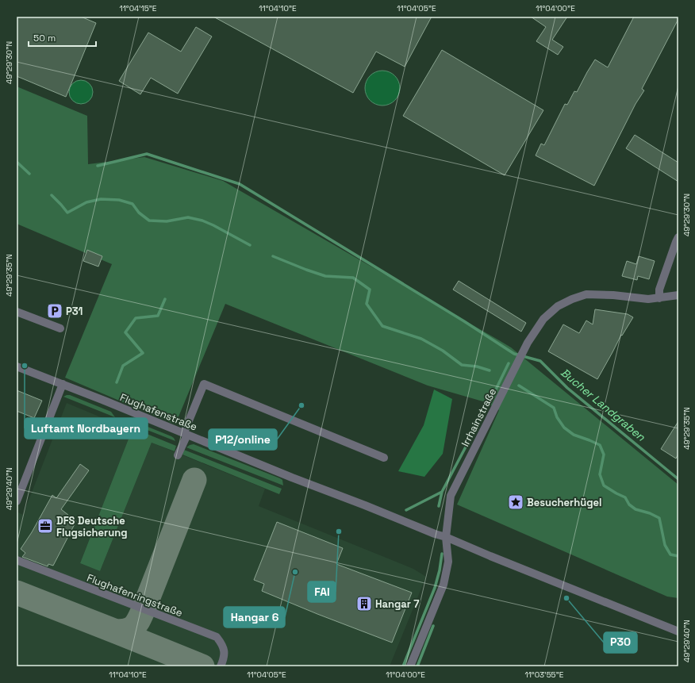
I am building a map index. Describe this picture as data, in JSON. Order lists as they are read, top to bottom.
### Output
{
  "streets": {
    "street": ["Flughafenstraße", "Irrhainstraße", "Flughafenringstraße"]
  },
  "crossings": [
    ["Flughafenstraße", "Irrhainstraße"]
  ],
  "water": ["Bucher Landgraben"],
  "places": {
    "parking": ["P31"],
    "other": [
      "Luftamt Nordbayern",
      "P12/online",
      "FAI",
      "Hangar 6",
      "P30"
    ],
    "place": ["Besucherhügel"],
    "office": ["DFS Deutsche Flugsicherung"],
    "building": ["Hangar 7"]
  },
  "scale_bar": "50 m",
  "coordinates": [
    "11°04'15\"E",
    "11°04'10\"E",
    "11°04'05\"E",
    "11°04'00\"E",
    "49°29'30\"N",
    "49°29'35\"N",
    "49°29'40\"N",
    "11°03'55\"E"
  ]
}
